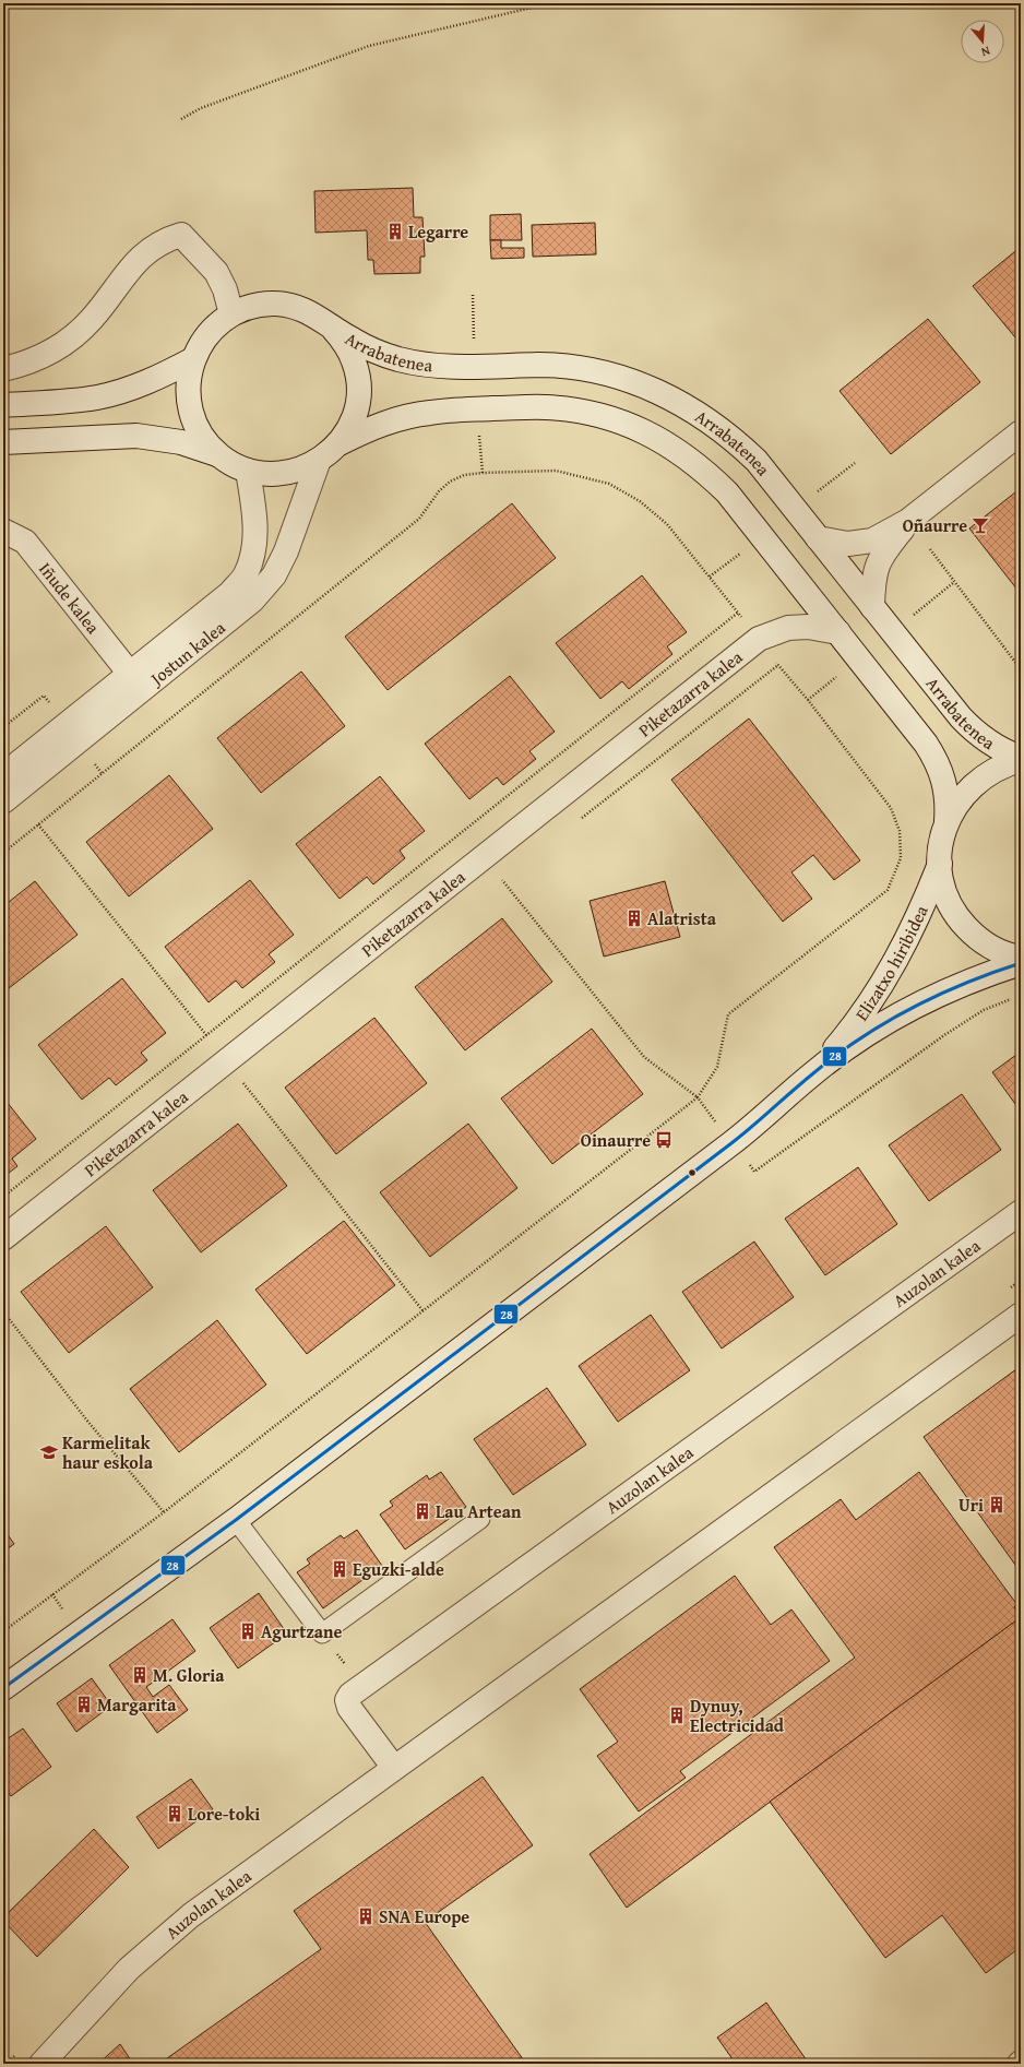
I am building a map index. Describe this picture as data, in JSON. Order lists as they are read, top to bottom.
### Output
{
  "streets": {
    "street": [
      "Arrabatenea",
      "Iñude kalea",
      "Jostun kalea",
      "Piketazarra kalea",
      "Elizatxo hiribidea",
      "Auzolan kalea"
    ]
  },
  "crossings": [
    ["Arrabatenea", "Jostun kalea"],
    ["Arrabatenea", "Piketazarra kalea"],
    ["Iñude kalea", "Jostun kalea"]
  ],
  "places": {
    "building": [
      "Legarre",
      "Alatrista",
      "Uri",
      "Lau Artean",
      "Eguzki-alde",
      "Agurtzane",
      "M. Gloria",
      "Margarita",
      "Dynuy, Electricidad",
      "Lore-toki",
      "SNA Europe"
    ],
    "bar": ["Oñaurre"],
    "bus stop": ["Oinaurre"],
    "school or university": ["Karmelitak haur eskola"]
  },
  "lines": ["transit line 28"],
  "north": "bottom"
}
